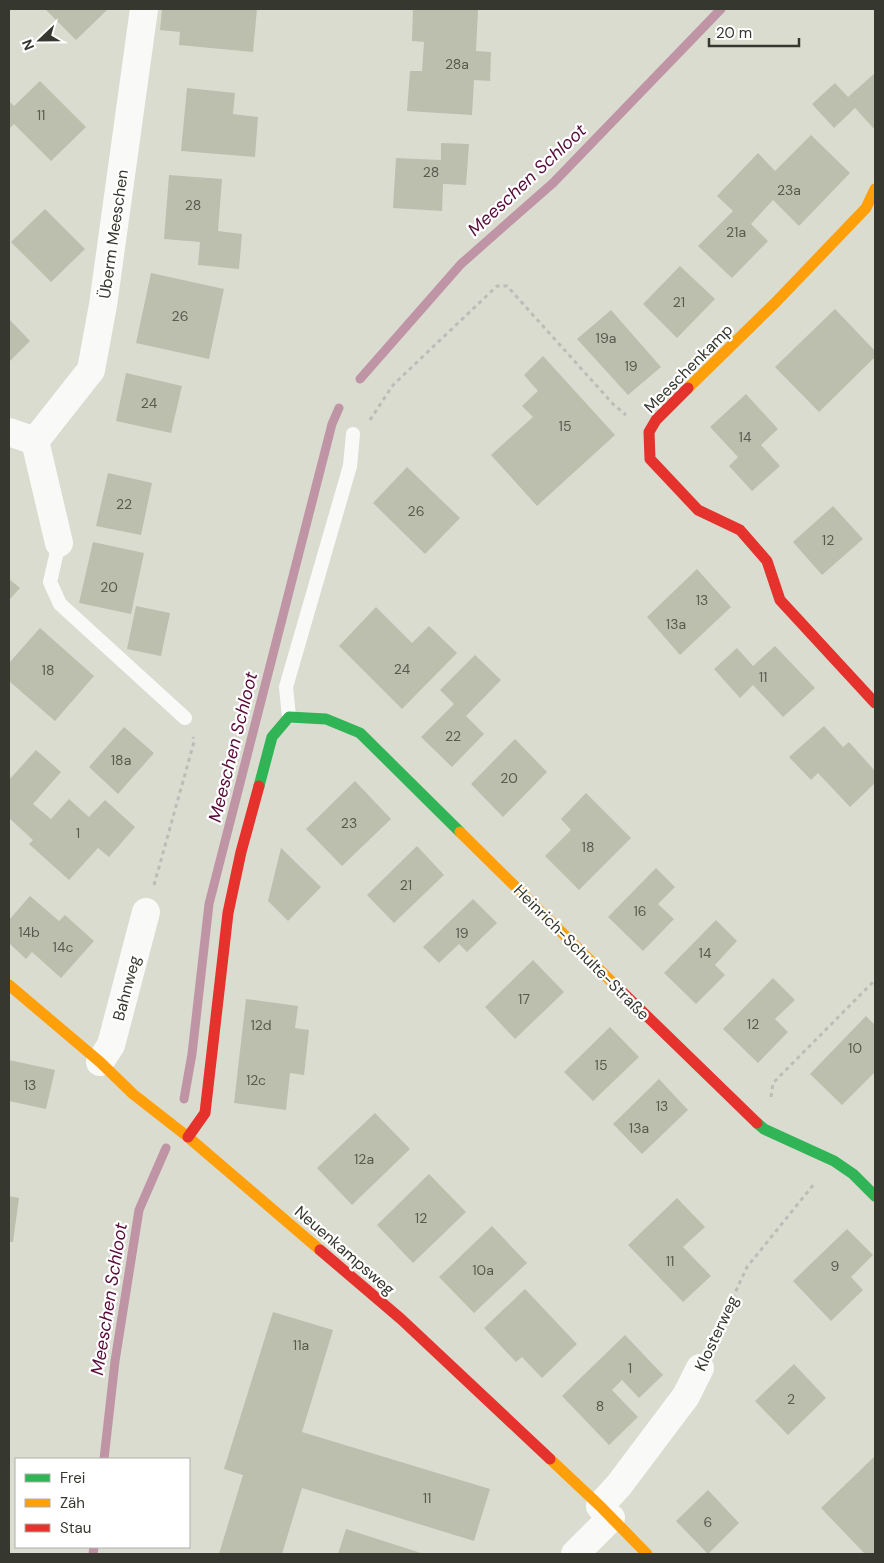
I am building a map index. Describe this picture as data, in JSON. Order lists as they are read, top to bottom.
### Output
{
  "streets": {
    "street": [
      "Überm Meeschen",
      "Meeschenkamp",
      "Heinrich-Schulte-Straße",
      "Bahnweg",
      "Neuenkampsweg",
      "Klosterweg"
    ]
  },
  "crossings": [
    ["Heinrich-Schulte-Straße", "Klosterweg"],
    ["Bahnweg", "Neuenkampsweg"],
    ["Neuenkampsweg", "Klosterweg"]
  ],
  "water": ["Meeschen Schloot"],
  "house_numbers": [
    "28a",
    "11",
    "28",
    "23a",
    "28",
    "21a",
    "21",
    "26",
    "19a",
    "19",
    "24",
    "15",
    "14",
    "22",
    "26",
    "12",
    "20",
    "13",
    "13a",
    "24",
    "18",
    "11",
    "22",
    "18a",
    "20",
    "23",
    "1",
    "18",
    "21",
    "16",
    "14b",
    "19",
    "14c",
    "14",
    "17",
    "12",
    "12d",
    "10",
    "15",
    "12c",
    "13",
    "13",
    "13a",
    "12a",
    "12",
    "11",
    "9",
    "10a",
    "11a",
    "1",
    "2",
    "8",
    "11",
    "6"
  ],
  "legend": ["Frei", "Zäh", "Stau"],
  "scale_bar": "20 m",
  "north": "left"
}
